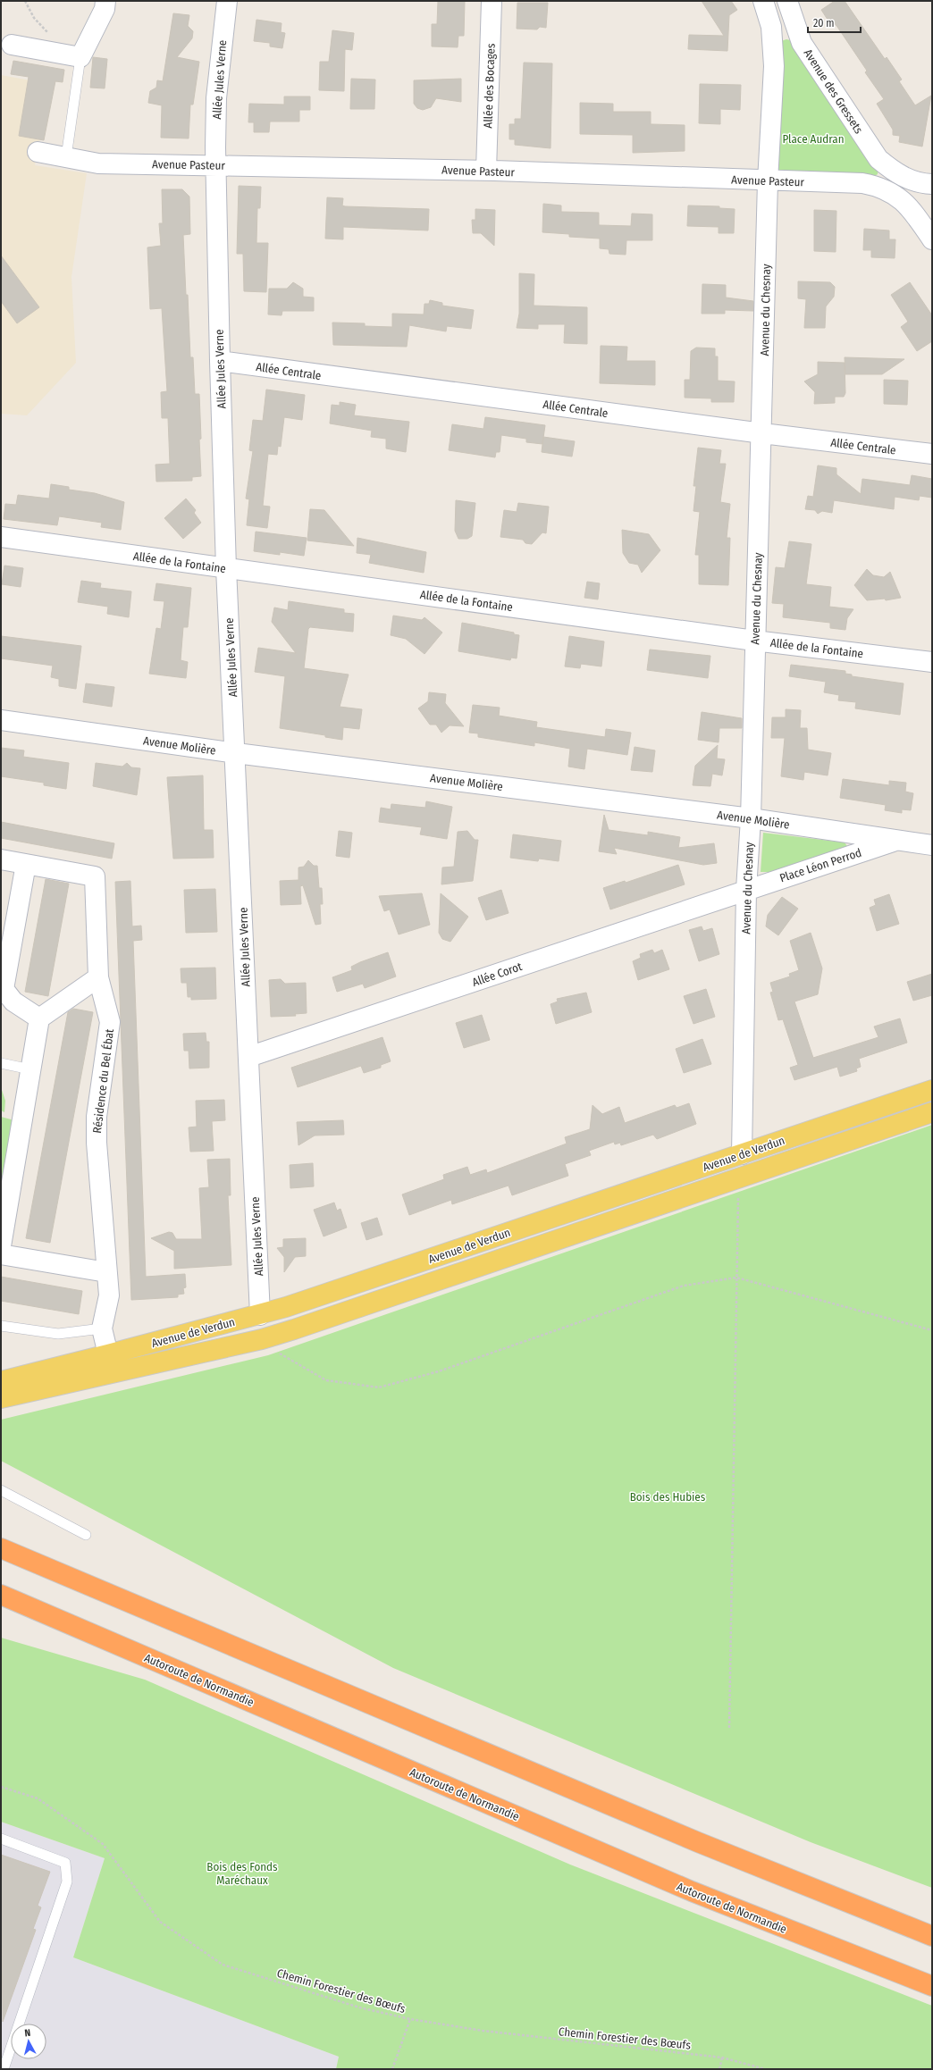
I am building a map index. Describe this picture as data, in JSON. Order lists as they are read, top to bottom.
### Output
{
  "streets": {
    "highway": ["Autoroute de Normandie"],
    "main road": ["Avenue de Verdun"],
    "street": [
      "Allée Jules Verne",
      "Allée des Bocages",
      "Avenue des Gressets",
      "Avenue Pasteur",
      "Avenue du Chesnay",
      "Allée Centrale",
      "Allée de la Fontaine",
      "Avenue Molière",
      "Place Léon Perrod",
      "Allée Corot",
      "Résidence du Bel Ébat"
    ],
    "path": ["Chemin Forestier des Bœufs"]
  },
  "crossings": [
    ["Allée Jules Verne", "Avenue Pasteur"],
    ["Allée Jules Verne", "Allée Centrale"],
    ["Allée Jules Verne", "Allée de la Fontaine"],
    ["Allée Jules Verne", "Avenue Molière"],
    ["Allée Jules Verne", "Allée Corot"],
    ["Allée Jules Verne", "Avenue de Verdun"],
    ["Allée des Bocages", "Avenue Pasteur"],
    ["Avenue Pasteur", "Avenue du Chesnay"],
    ["Avenue du Chesnay", "Allée Centrale"],
    ["Avenue du Chesnay", "Allée de la Fontaine"],
    ["Avenue du Chesnay", "Avenue Molière"],
    ["Avenue du Chesnay", "Place Léon Perrod"],
    ["Avenue du Chesnay", "Allée Corot"],
    ["Avenue du Chesnay", "Avenue de Verdun"],
    ["Avenue Molière", "Place Léon Perrod"],
    ["Place Léon Perrod", "Allée Corot"],
    ["Résidence du Bel Ébat", "Avenue de Verdun"]
  ],
  "parks": ["Place Audran", "Bois des Hubies", "Bois des Fonds Maréchaux"],
  "scale_bar": "20 m",
  "north": "top"
}
